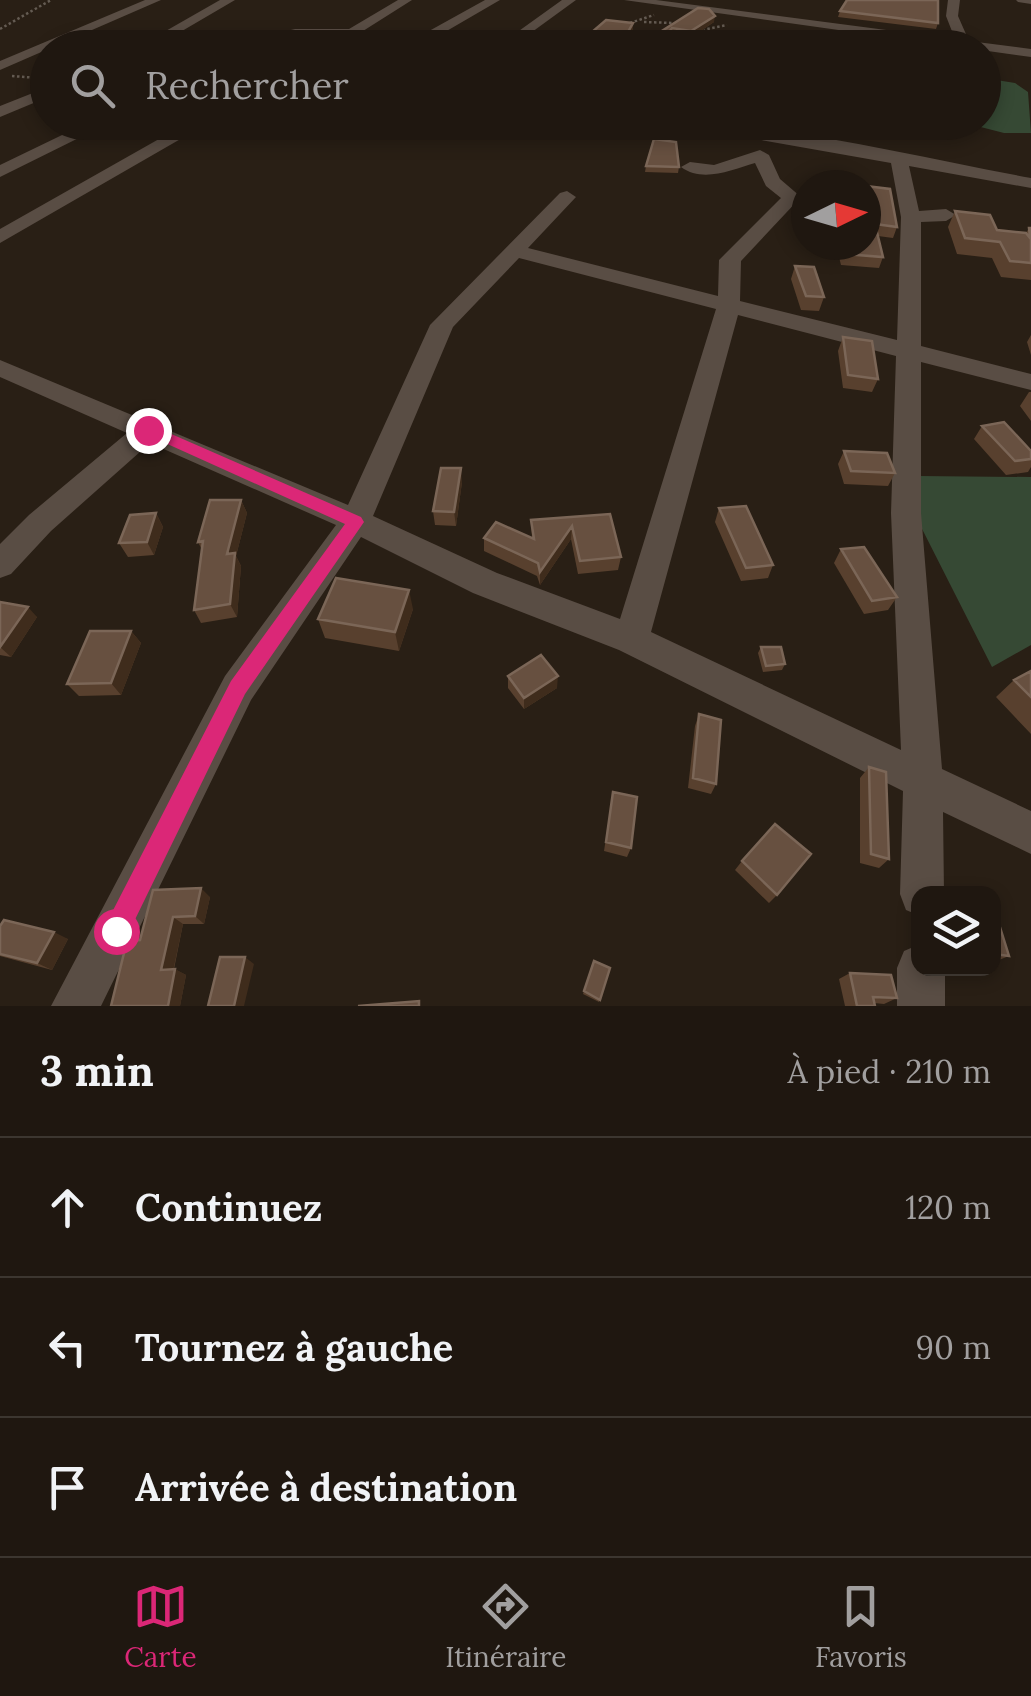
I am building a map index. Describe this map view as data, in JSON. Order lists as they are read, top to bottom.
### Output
{
  "north": "right",
  "page": {
    "search": "Rechercher",
    "heading": ["3 min", "À pied · 210 m"],
    "list": [
      ["Continuez", "120 m"],
      ["Tournez à gauche", "90 m"],
      "Arrivée à destination"
    ],
    "nav": ["Carte", "Itinéraire", "Favoris"]
  }
}
